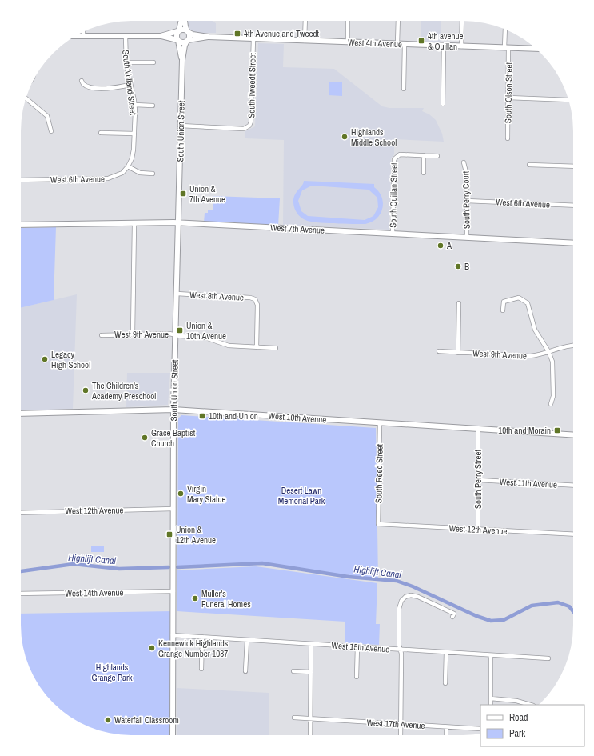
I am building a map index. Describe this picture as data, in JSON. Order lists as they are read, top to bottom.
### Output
{
  "streets": {
    "main road": [
      "West 4th Avenue",
      "South Union Street",
      "West 7th Avenue",
      "West 10th Avenue"
    ],
    "street": [
      "South Volland Street",
      "South Tweedt Street",
      "South Olson Street",
      "West 6th Avenue",
      "South Quillan Street",
      "South Perry Court",
      "West 8th Avenue",
      "West 9th Avenue",
      "South Reed Street",
      "South Perry Street",
      "West 11th Avenue",
      "West 12th Avenue",
      "West 14th Avenue",
      "West 15th Avenue",
      "West 17th Avenue"
    ]
  },
  "crossings": [
    ["West 4th Avenue", "South Tweedt Street"],
    ["West 4th Avenue", "South Olson Street"],
    ["West 4th Avenue", "South Union Street"],
    ["South Volland Street", "West 6th Avenue"],
    ["South Tweedt Street", "South Union Street"],
    ["South Union Street", "West 7th Avenue"],
    ["South Union Street", "West 8th Avenue"],
    ["South Union Street", "West 9th Avenue"],
    ["South Union Street", "West 10th Avenue"],
    ["South Union Street", "West 12th Avenue"],
    ["South Union Street", "West 14th Avenue"],
    ["South Union Street", "West 15th Avenue"],
    ["West 6th Avenue", "South Perry Court"],
    ["South Quillan Street", "West 7th Avenue"],
    ["South Perry Court", "West 7th Avenue"],
    ["West 8th Avenue", "West 9th Avenue"],
    ["West 10th Avenue", "South Reed Street"],
    ["West 10th Avenue", "South Perry Street"],
    ["South Reed Street", "West 12th Avenue"],
    ["South Perry Street", "West 11th Avenue"],
    ["South Perry Street", "West 12th Avenue"]
  ],
  "water": ["Highlift Canal"],
  "parks": ["Desert Lawn Memorial Park", "Highlands Grange Park"],
  "places": {
    "transit": [
      "4th Avenue and Tweedt",
      "4th avenue & Quillan",
      "Union & 7th Avenue",
      "Union & 10th Avenue",
      "10th and Union",
      "10th and Morain",
      "Union & 12th Avenue"
    ],
    "other": [
      "Highlands Middle School",
      "A",
      "B",
      "Legacy High School",
      "The Children's Academy Preschool",
      "Grace Baptist Church",
      "Virgin Mary Statue",
      "Muller's Funeral Homes",
      "Kennewick Highlands Grange Number 1037",
      "Waterfall Classroom"
    ]
  },
  "legend": ["Road", "Park"]
}
